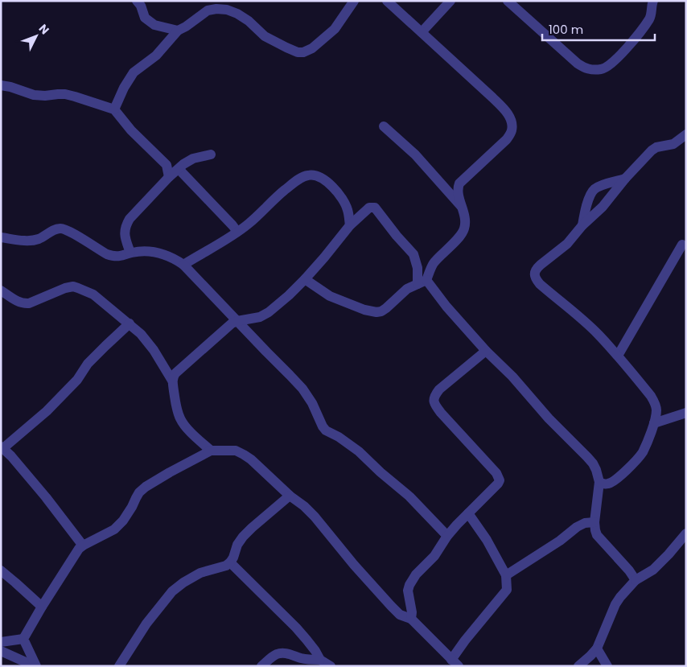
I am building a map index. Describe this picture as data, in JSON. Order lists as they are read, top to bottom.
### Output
{
  "scale_bar": "100 m",
  "north": "top right"
}
